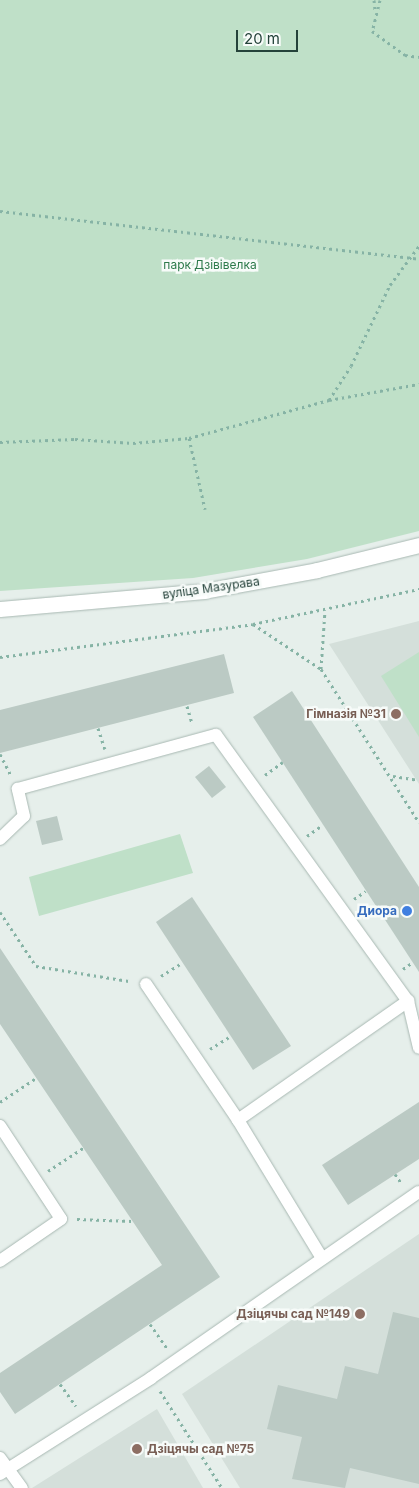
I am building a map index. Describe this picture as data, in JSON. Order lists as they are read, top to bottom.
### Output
{
  "streets": {
    "main road": ["вуліца Мазурава"]
  },
  "parks": ["парк Дзівівелка"],
  "places": [
    "Гімназія №31",
    "Диора",
    "Дзіцячы сад №149",
    "Дзіцячы сад №75"
  ],
  "scale_bar": "20 m"
}
